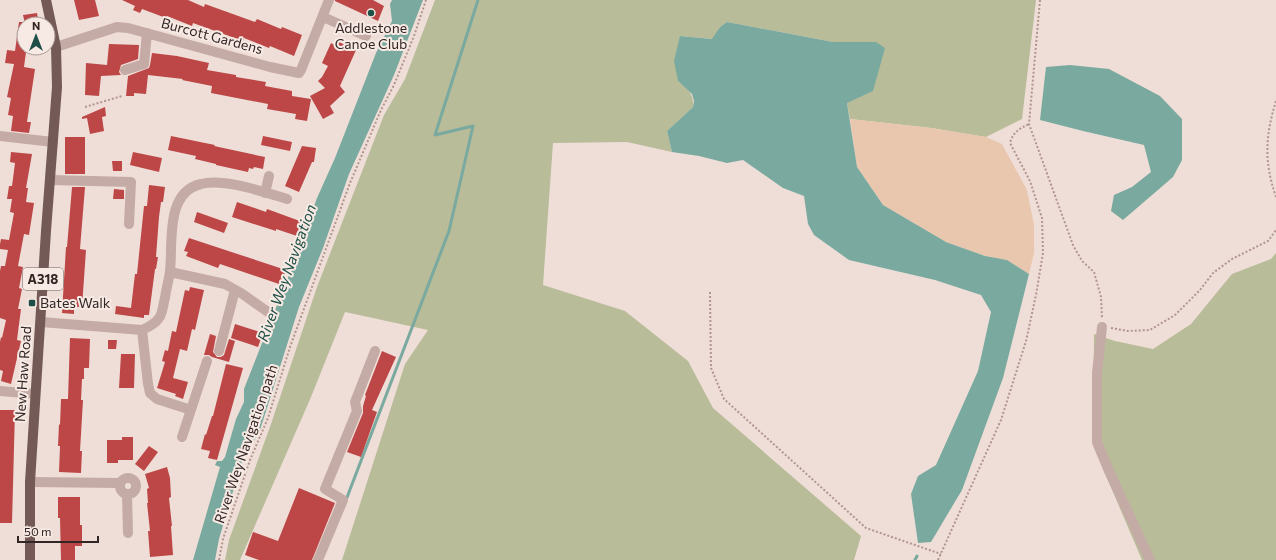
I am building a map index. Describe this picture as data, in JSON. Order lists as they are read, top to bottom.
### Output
{
  "streets": {
    "main road": ["A318", "New Haw Road"],
    "street": ["Burcott Gardens"],
    "path": ["River Wey Navigation path"]
  },
  "crossings": [
    ["Burcott Gardens", "New Haw Road"]
  ],
  "water": ["River Wey Navigation"],
  "places": {
    "other": ["Addlestone Canoe Club"],
    "transit": ["Bates Walk"]
  },
  "scale_bar": "50 m",
  "north": "top"
}
